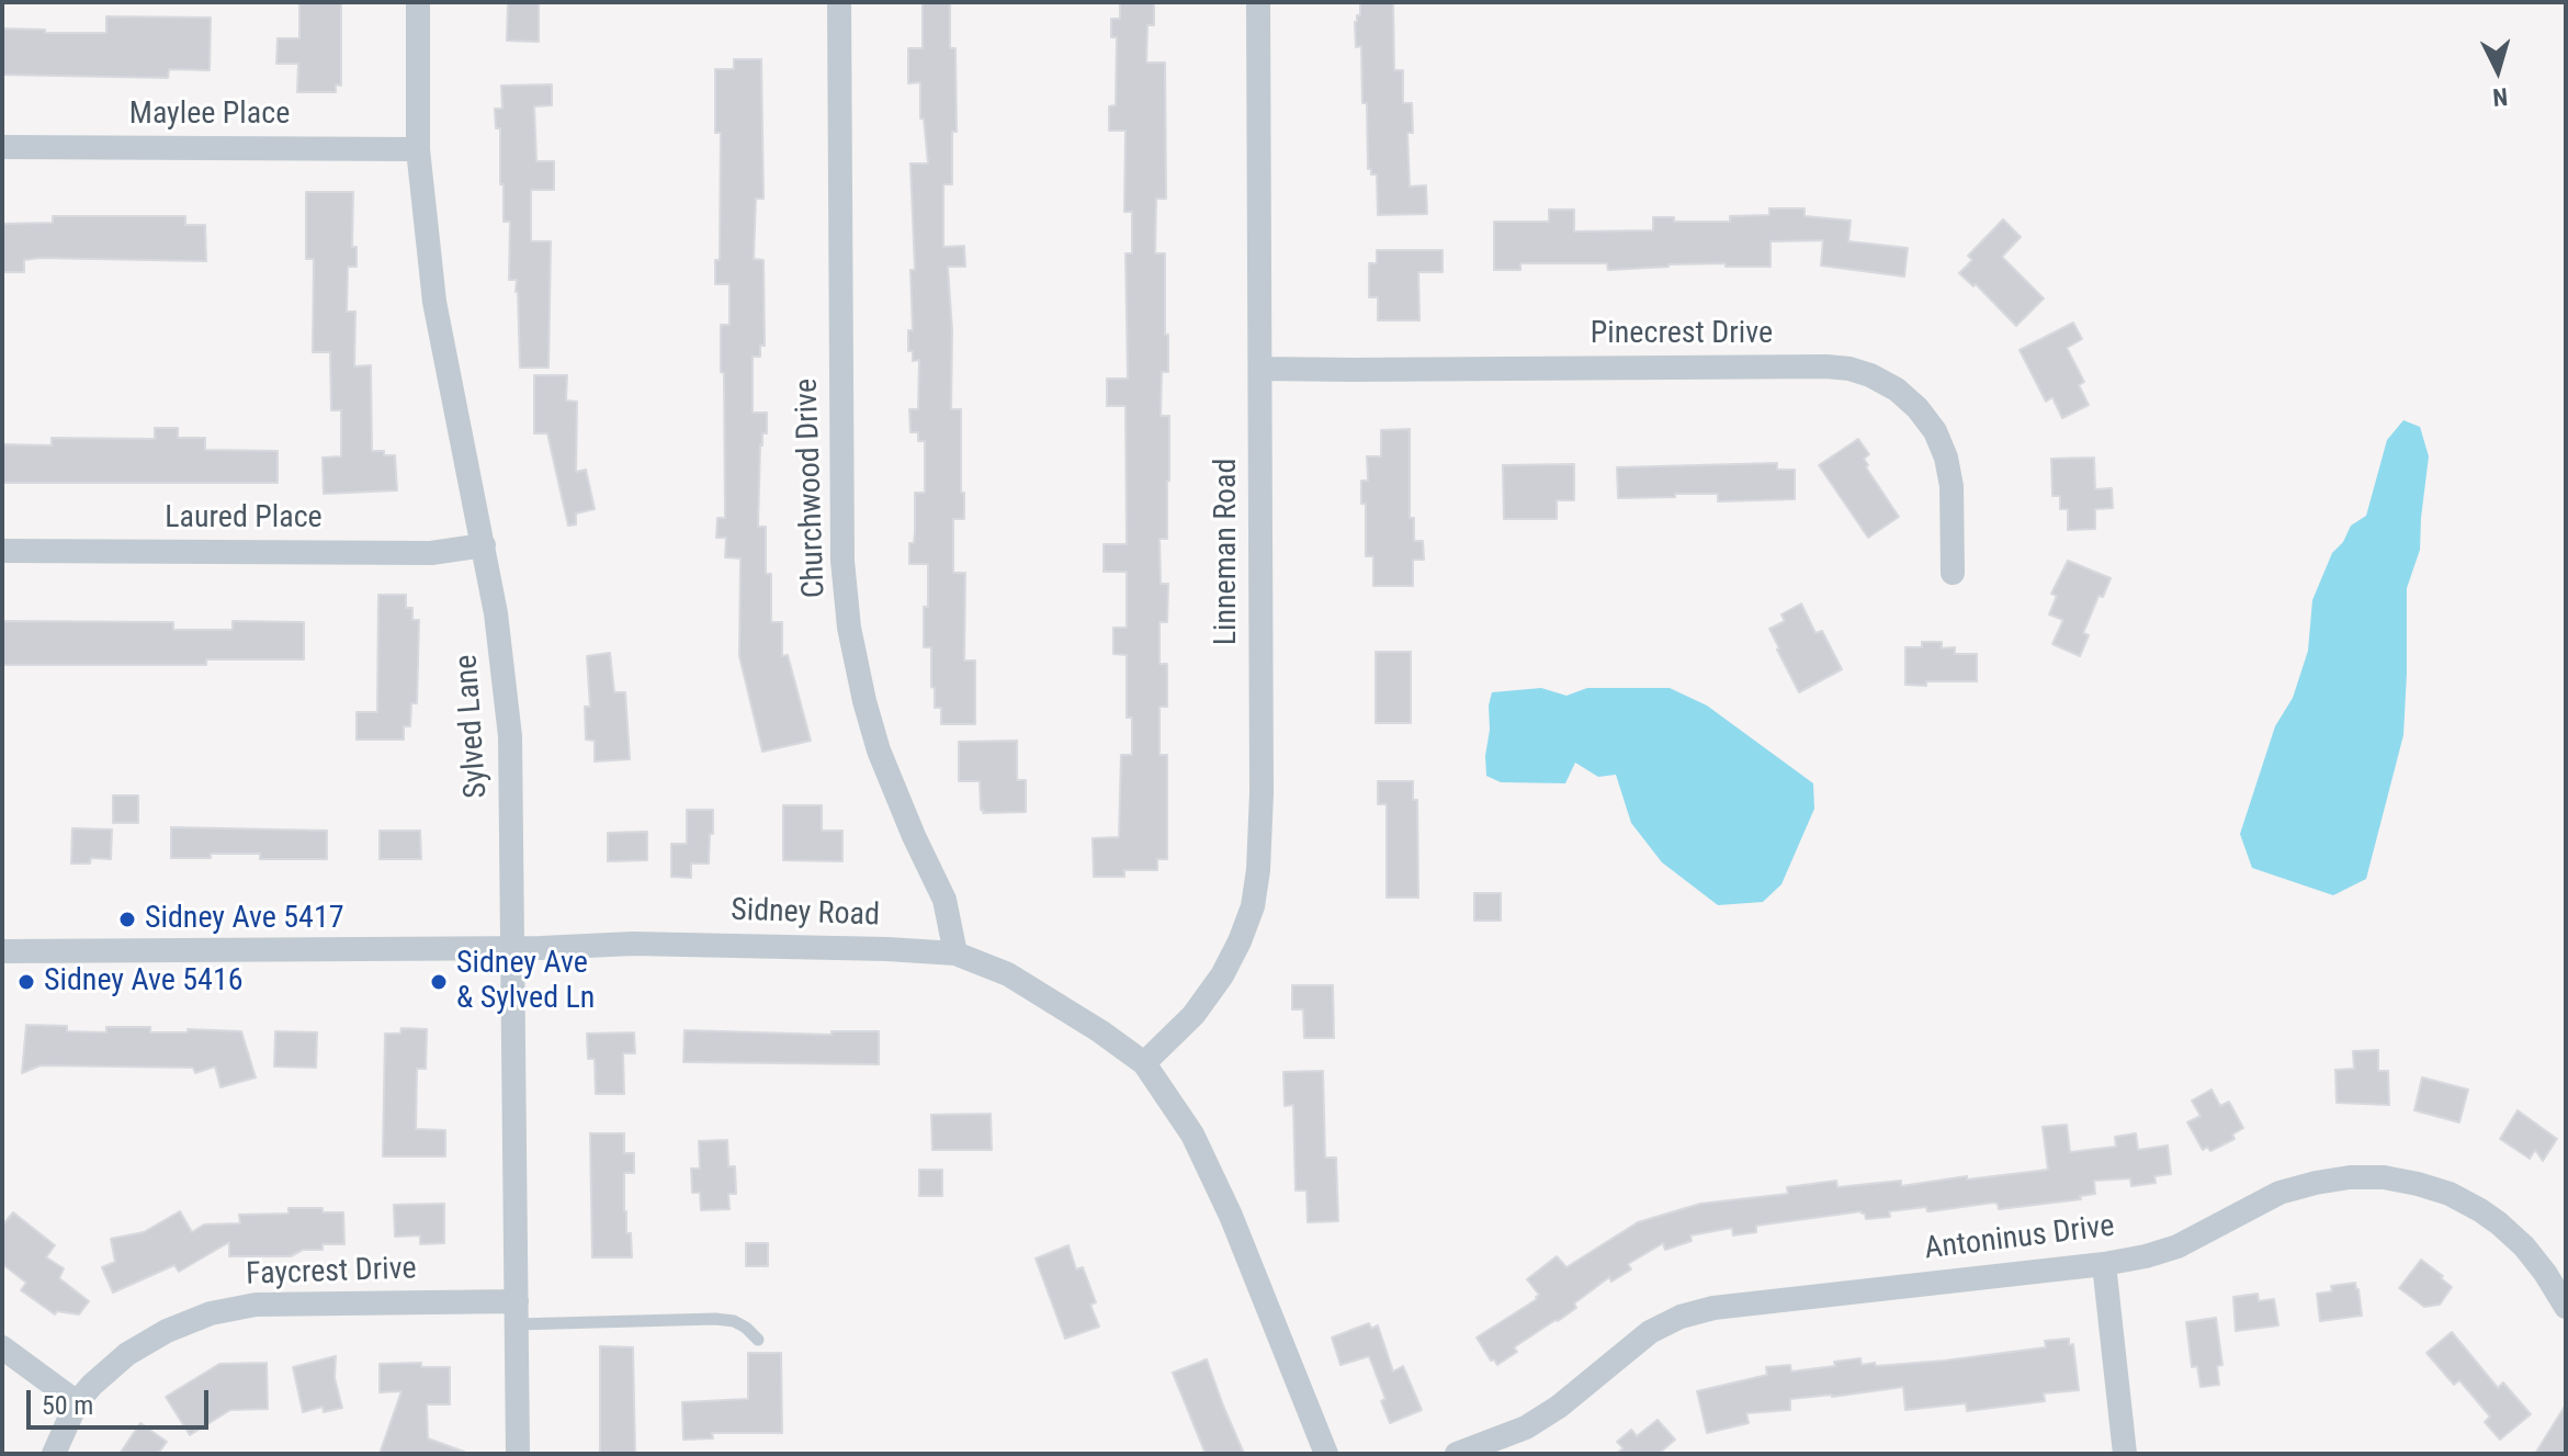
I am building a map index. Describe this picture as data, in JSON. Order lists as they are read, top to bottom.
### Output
{
  "streets": {
    "street": [
      "Maylee Place",
      "Pinecrest Drive",
      "Churchwood Drive",
      "Laured Place",
      "Linneman Road",
      "Sylved Lane",
      "Sidney Road",
      "Antoninus Drive",
      "Faycrest Drive"
    ]
  },
  "crossings": [
    ["Maylee Place", "Sylved Lane"],
    ["Pinecrest Drive", "Linneman Road"],
    ["Churchwood Drive", "Sidney Road"],
    ["Laured Place", "Sylved Lane"],
    ["Linneman Road", "Sidney Road"],
    ["Sylved Lane", "Sidney Road"],
    ["Sylved Lane", "Faycrest Drive"]
  ],
  "places": ["Sidney Ave 5417", "Sidney Ave 5416", "Sidney Ave & Sylved Ln"],
  "scale_bar": "50 m",
  "north": "bottom"
}
